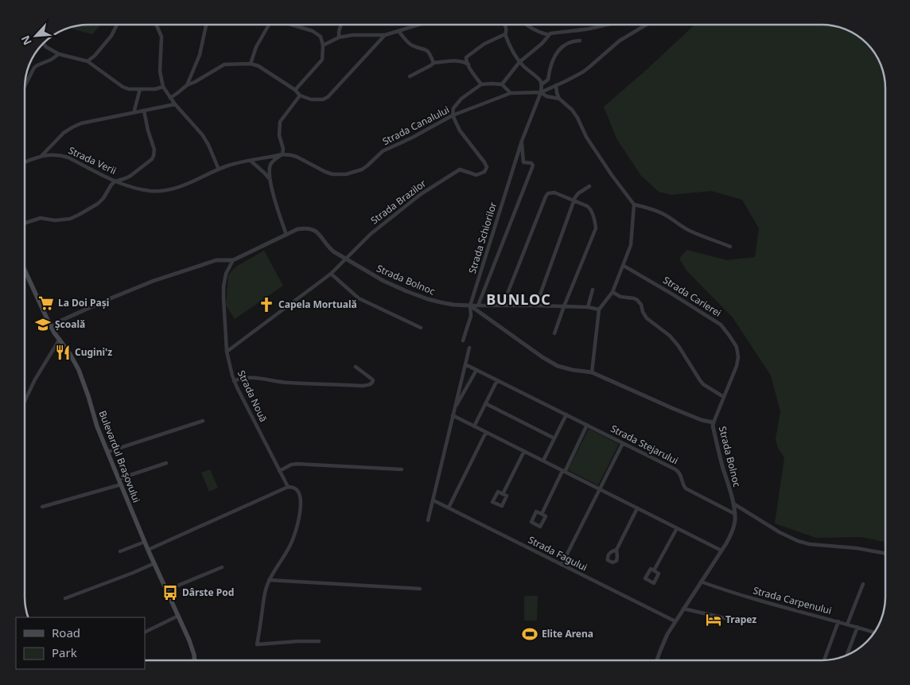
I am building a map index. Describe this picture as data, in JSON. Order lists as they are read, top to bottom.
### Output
{
  "streets": {
    "main road": ["Bulevardul Brașovului"],
    "street": [
      "Strada Canalului",
      "Strada Verii",
      "Strada Brazilor",
      "Strada Schiorilor",
      "Strada Bolnoc",
      "Strada Carierei",
      "Strada Nouă",
      "Strada Stejarului",
      "Strada Fagului",
      "Strada Carpenului"
    ]
  },
  "crossings": [
    ["Strada Canalului", "Strada Verii"],
    ["Strada Canalului", "Strada Brazilor"],
    ["Strada Canalului", "Strada Schiorilor"],
    ["Strada Brazilor", "Strada Bolnoc"],
    ["Strada Brazilor", "Strada Nouă"],
    ["Strada Schiorilor", "Strada Bolnoc"],
    ["Strada Bolnoc", "Strada Carierei"],
    ["Strada Bolnoc", "Strada Nouă"],
    ["Strada Bolnoc", "Strada Stejarului"],
    ["Strada Bolnoc", "Bulevardul Brașovului"]
  ],
  "districts": ["BUNLOC"],
  "places": {
    "supermarket": ["La Doi Pași"],
    "church": ["Capela Mortuală"],
    "school or university": ["Școală"],
    "restaurant": ["Cugini'z"],
    "bus stop": ["Dârste Pod"],
    "hotel": ["Trapez"],
    "sports": ["Elite Arena"]
  },
  "legend": ["Road", "Park"],
  "north": "bottom left"
}
